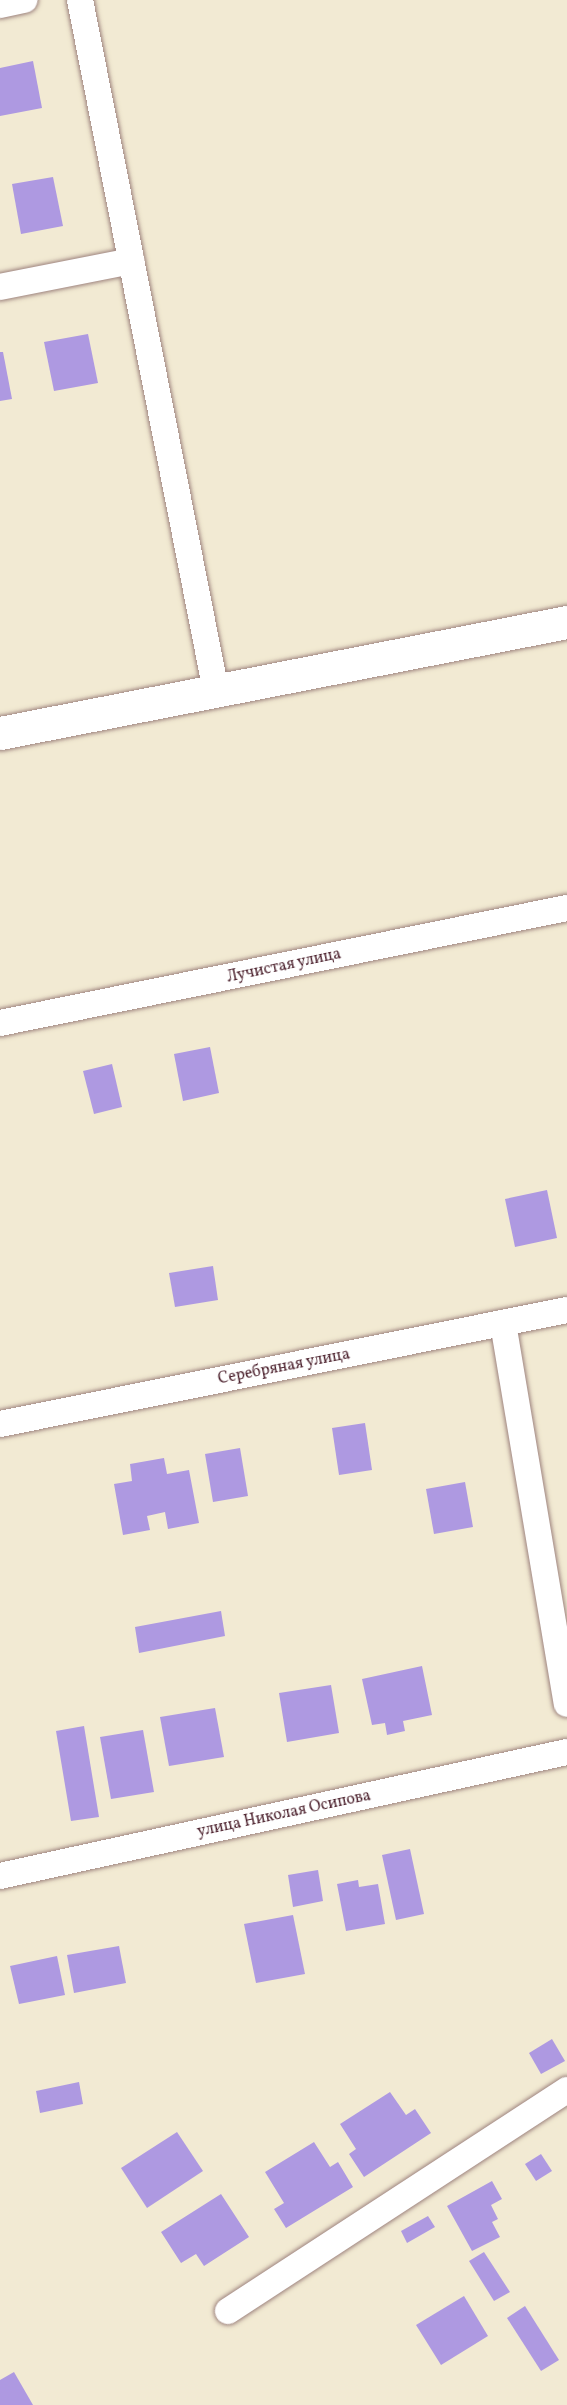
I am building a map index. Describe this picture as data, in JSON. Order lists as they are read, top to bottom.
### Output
{
  "streets": {
    "street": ["Лучистая улица", "Серебряная улица", "улица Николая Осипова"]
  }
}
